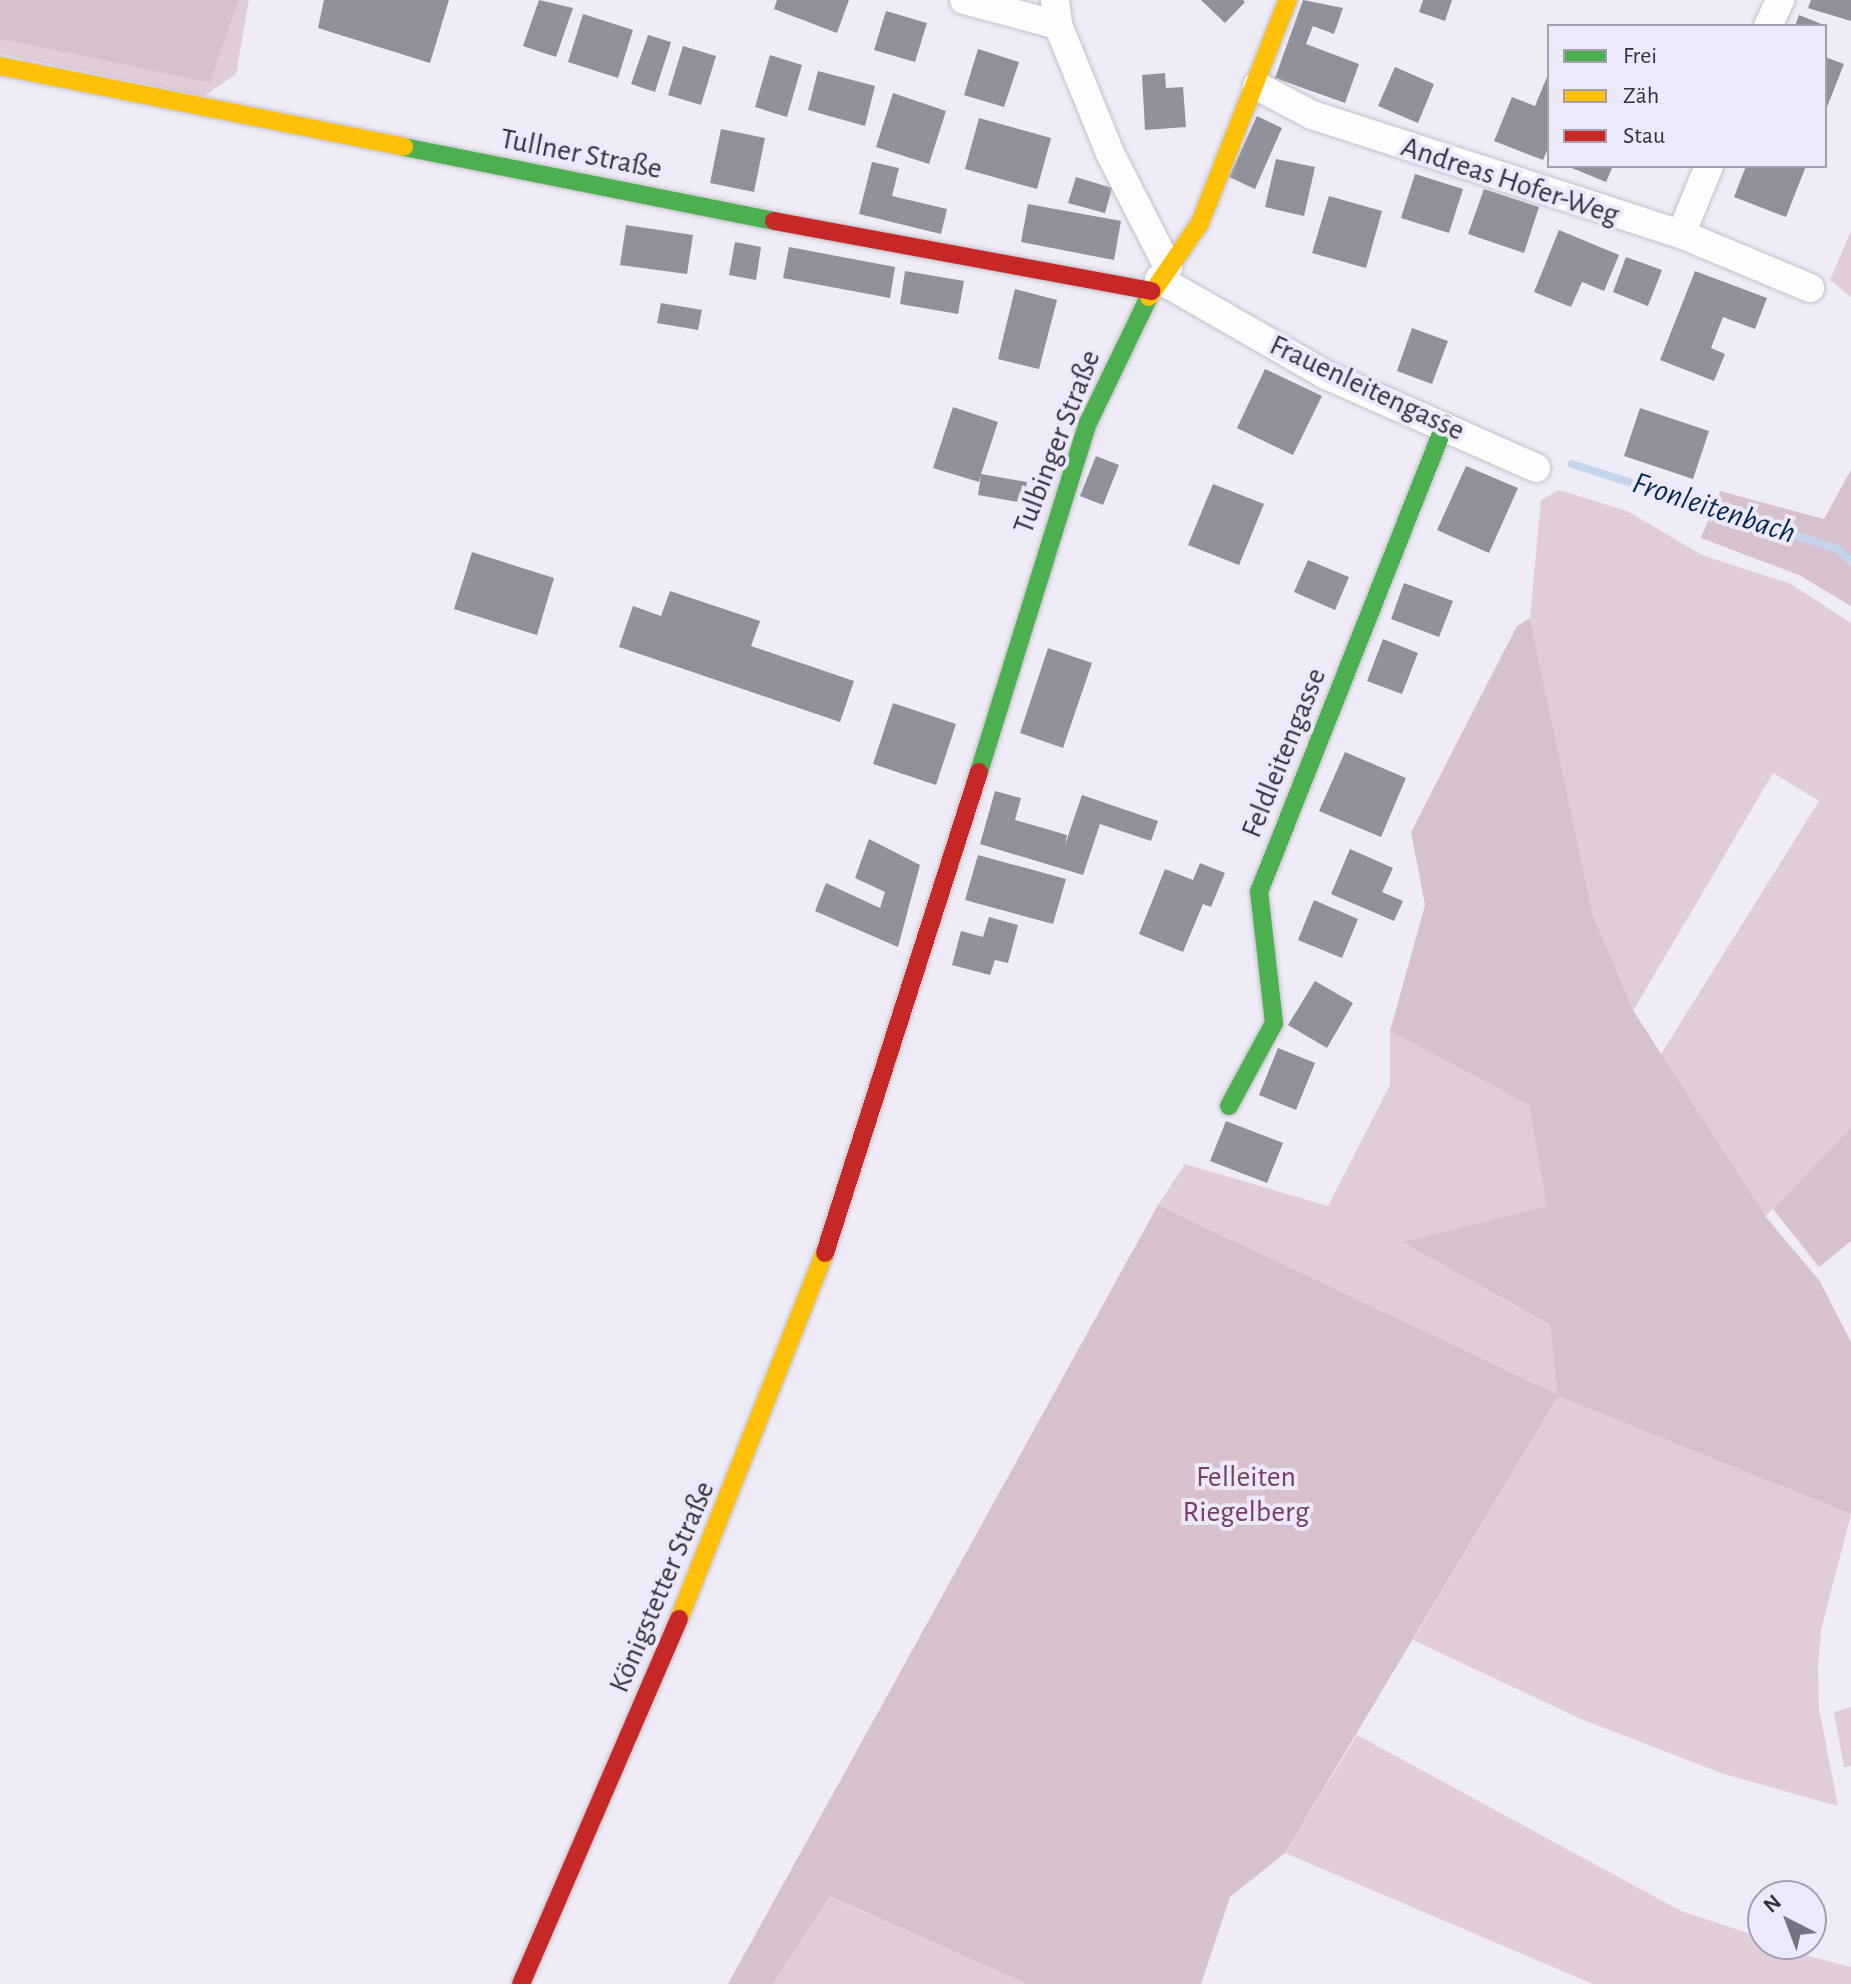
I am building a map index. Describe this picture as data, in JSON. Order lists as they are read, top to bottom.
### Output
{
  "streets": {
    "main road": [
      "Tullner Straße",
      "Tulbinger Straße",
      "Feldleitengasse",
      "Königstetter Straße"
    ],
    "street": ["Andreas Hofer-Weg", "Frauenleitengasse"]
  },
  "crossings": [
    ["Tullner Straße", "Frauenleitengasse"],
    ["Tullner Straße", "Tulbinger Straße"],
    ["Andreas Hofer-Weg", "Tulbinger Straße"],
    ["Frauenleitengasse", "Tulbinger Straße"],
    ["Frauenleitengasse", "Feldleitengasse"],
    ["Tulbinger Straße", "Königstetter Straße"]
  ],
  "water": ["Fronleitenbach"],
  "parks": ["Felleiten Riegelberg"],
  "legend": ["Frei", "Zäh", "Stau"],
  "north": "top left"
}
